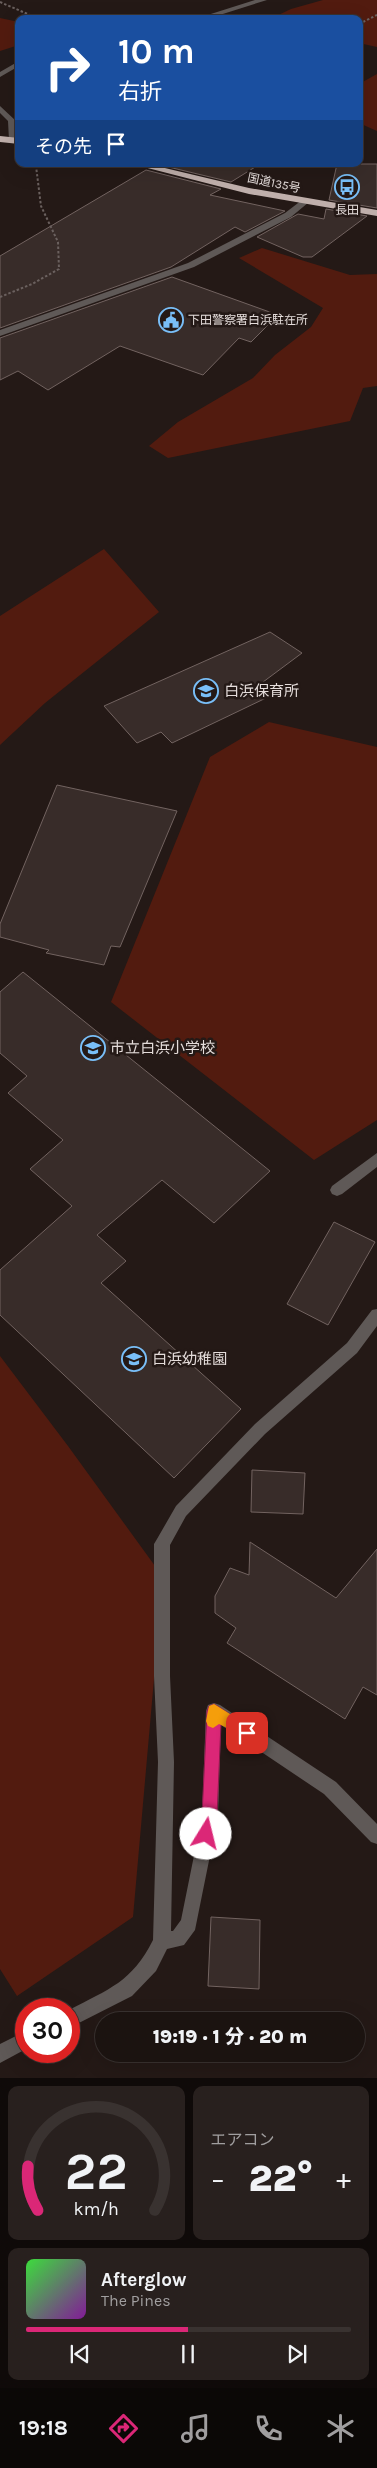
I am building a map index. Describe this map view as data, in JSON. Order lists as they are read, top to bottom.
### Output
{
  "streets": {
    "highway": ["国道135号"]
  },
  "places": {
    "bus stop": ["長田"],
    "public building": ["下田警察署白浜駐在所"],
    "school or university": ["白浜保育所", "市立白浜小学校", "白浜幼稚園"]
  },
  "page": {
    "turn": ["10 m", "右折"],
    "then": "その先",
    "limit": "30",
    "trip": "19:19 · 1 分 · 20 m",
    "tile": "エアコン",
    "heat": ["−", "22°", "+"],
    "song": ["Afterglow", "The Pines"],
    "tabs": "19:18",
    "gauge": ["22", "km/h"]
  }
}
